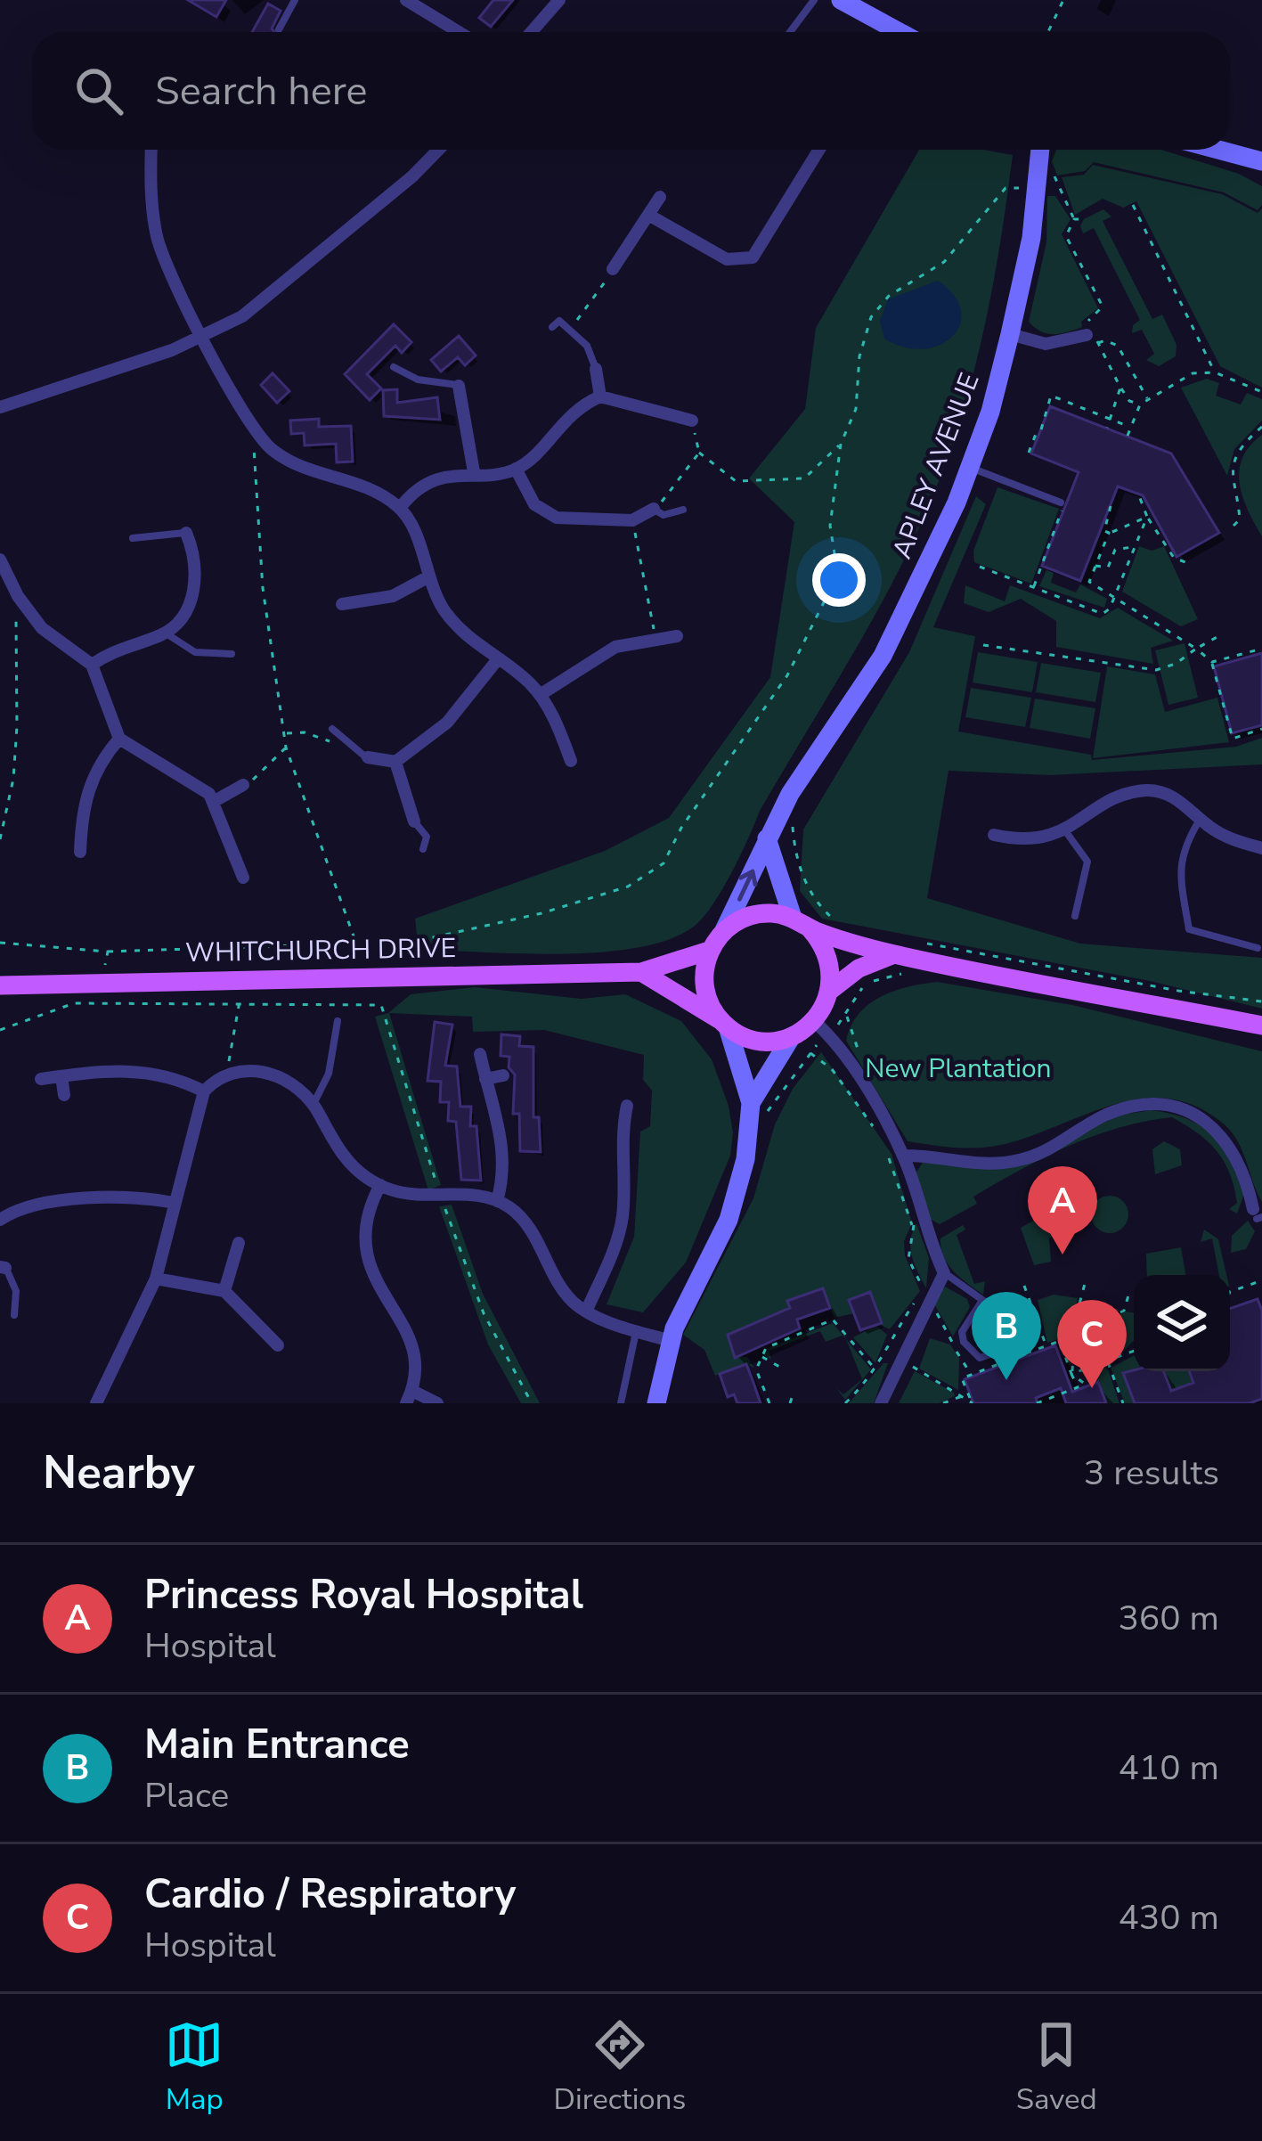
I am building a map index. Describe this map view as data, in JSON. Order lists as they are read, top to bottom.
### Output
{
  "streets": {
    "main road": ["WHITCHURCH DRIVE"],
    "street": ["APLEY AVENUE"]
  },
  "crossings": [
    ["APLEY AVENUE", "WHITCHURCH DRIVE"]
  ],
  "parks": ["New Plantation"],
  "page": {
    "search": "Search here",
    "pins": ["A", "B", "C"],
    "heading": ["Nearby", "3 results"],
    "list": [
      {
        "mark": "A",
        "name": "Princess Royal Hospital",
        "note": "Hospital",
        "value": "360 m"
      },
      {
        "mark": "B",
        "name": "Main Entrance",
        "note": "Place",
        "value": "410 m"
      },
      {
        "mark": "C",
        "name": "Cardio / Respiratory",
        "note": "Hospital",
        "value": "430 m"
      }
    ],
    "nav": ["Map", "Directions", "Saved"]
  }
}
